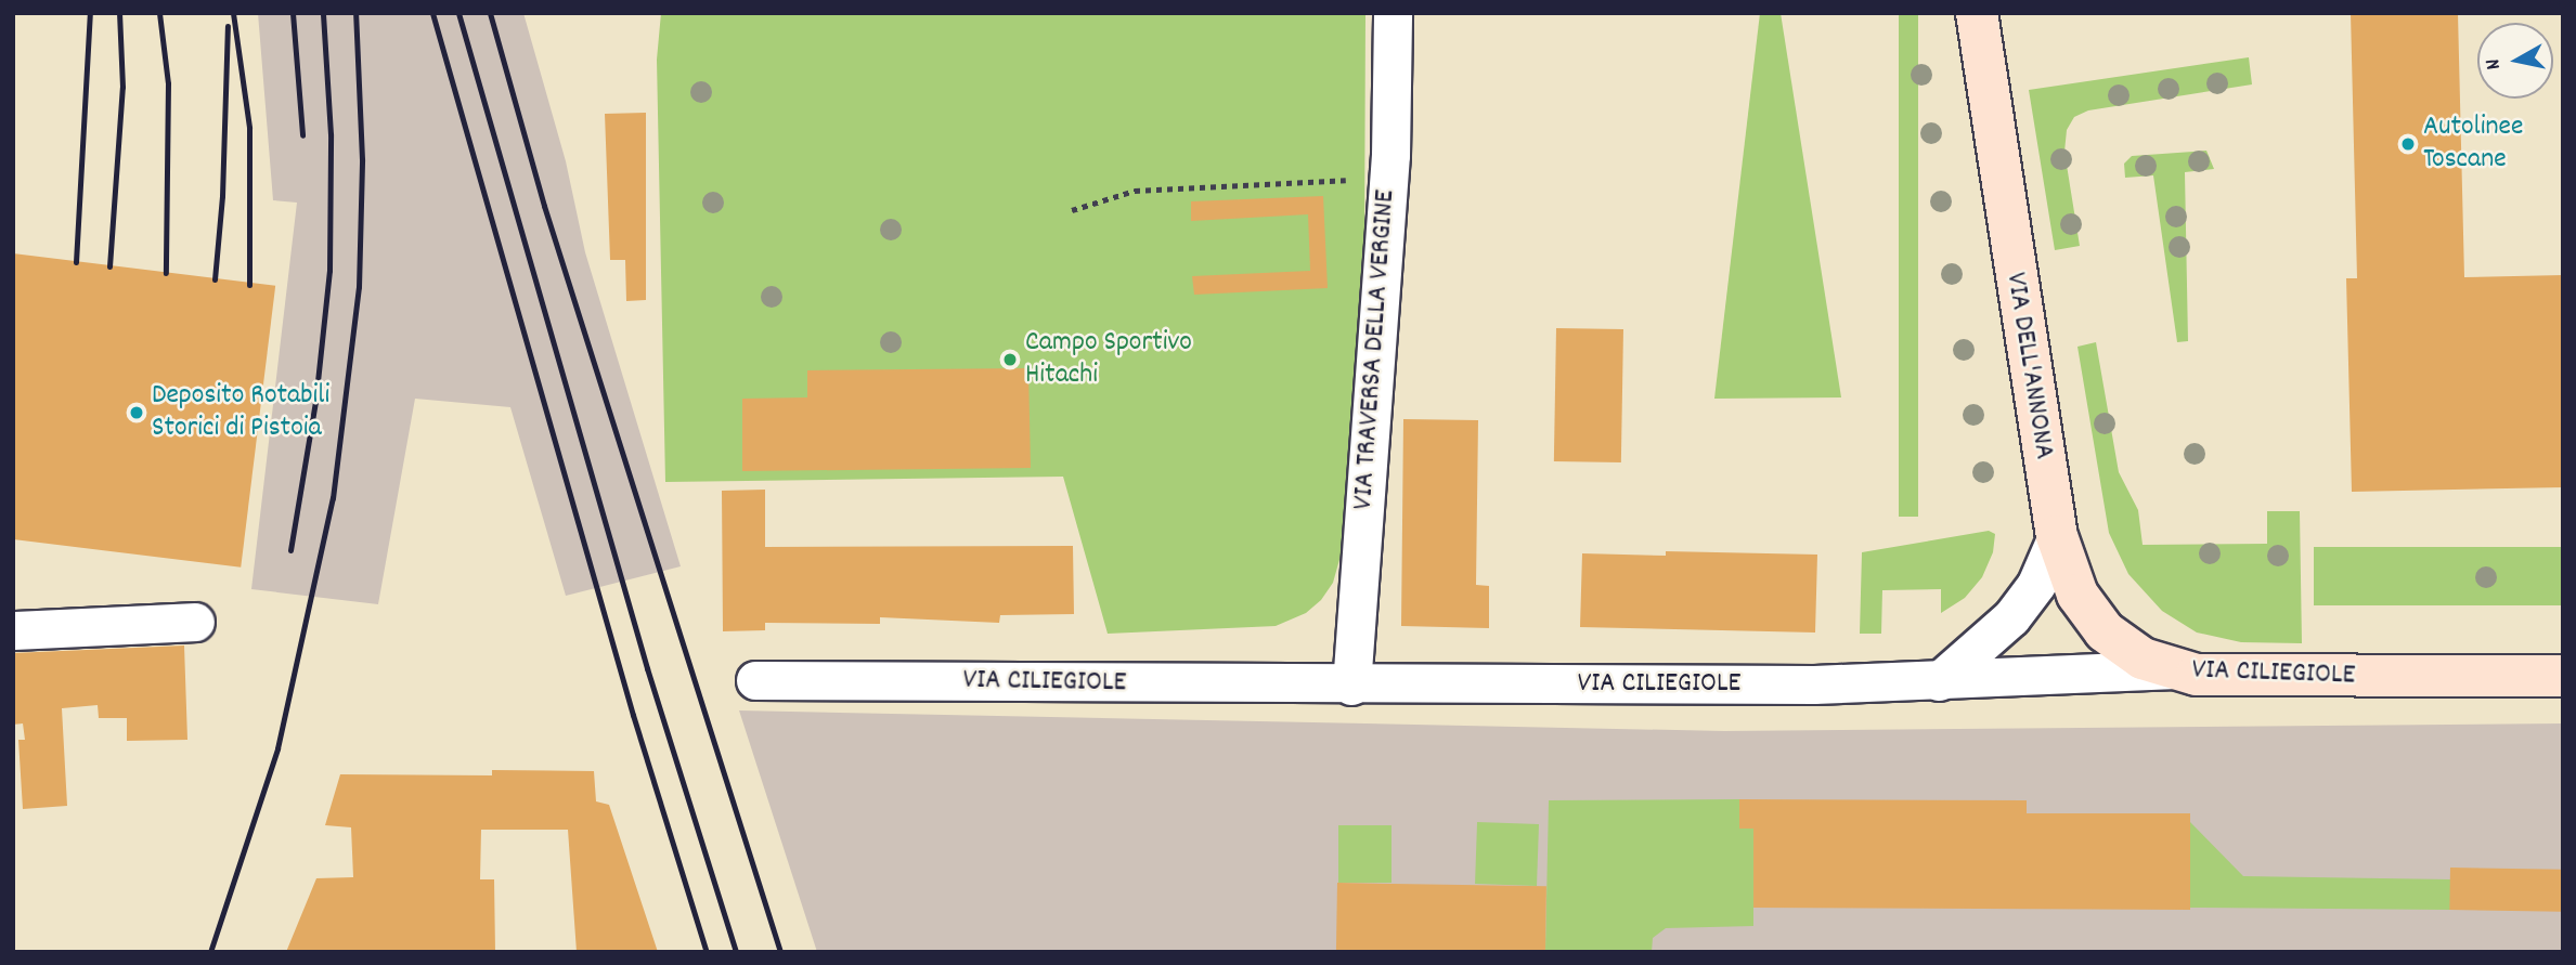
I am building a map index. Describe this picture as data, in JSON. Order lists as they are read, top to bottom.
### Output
{
  "streets": {
    "street": ["VIA TRAVERSA DELLA VERGINE", "VIA DELL'ANNONA", "VIA CILIEGIOLE"]
  },
  "crossings": [
    ["VIA TRAVERSA DELLA VERGINE", "VIA CILIEGIOLE"],
    ["VIA DELL'ANNONA", "VIA CILIEGIOLE"]
  ],
  "places": ["Autolinee Toscane", "Campo Sportivo Hitachi", "Deposito Rotabili Storici di Pistoia"],
  "north": "left"
}
